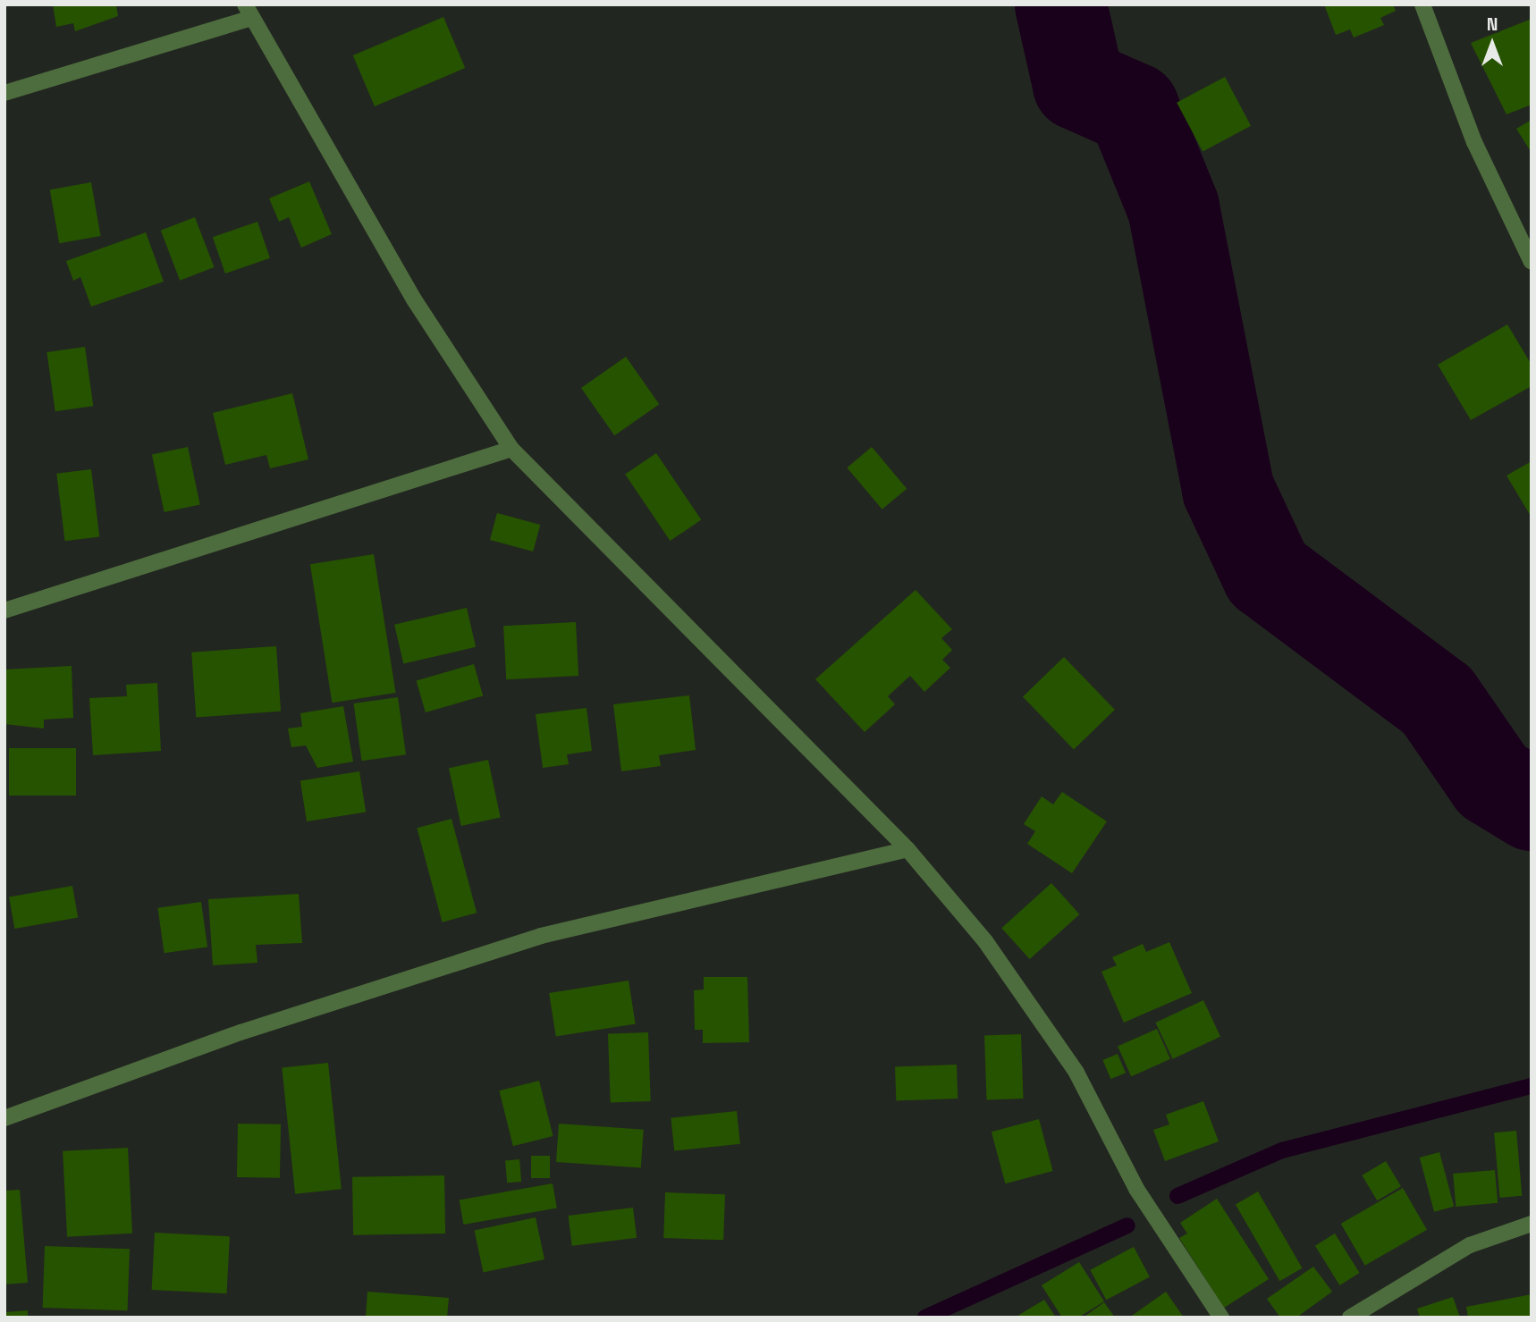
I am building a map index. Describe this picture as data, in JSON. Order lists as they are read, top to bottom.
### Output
{
  "north": "top"
}
